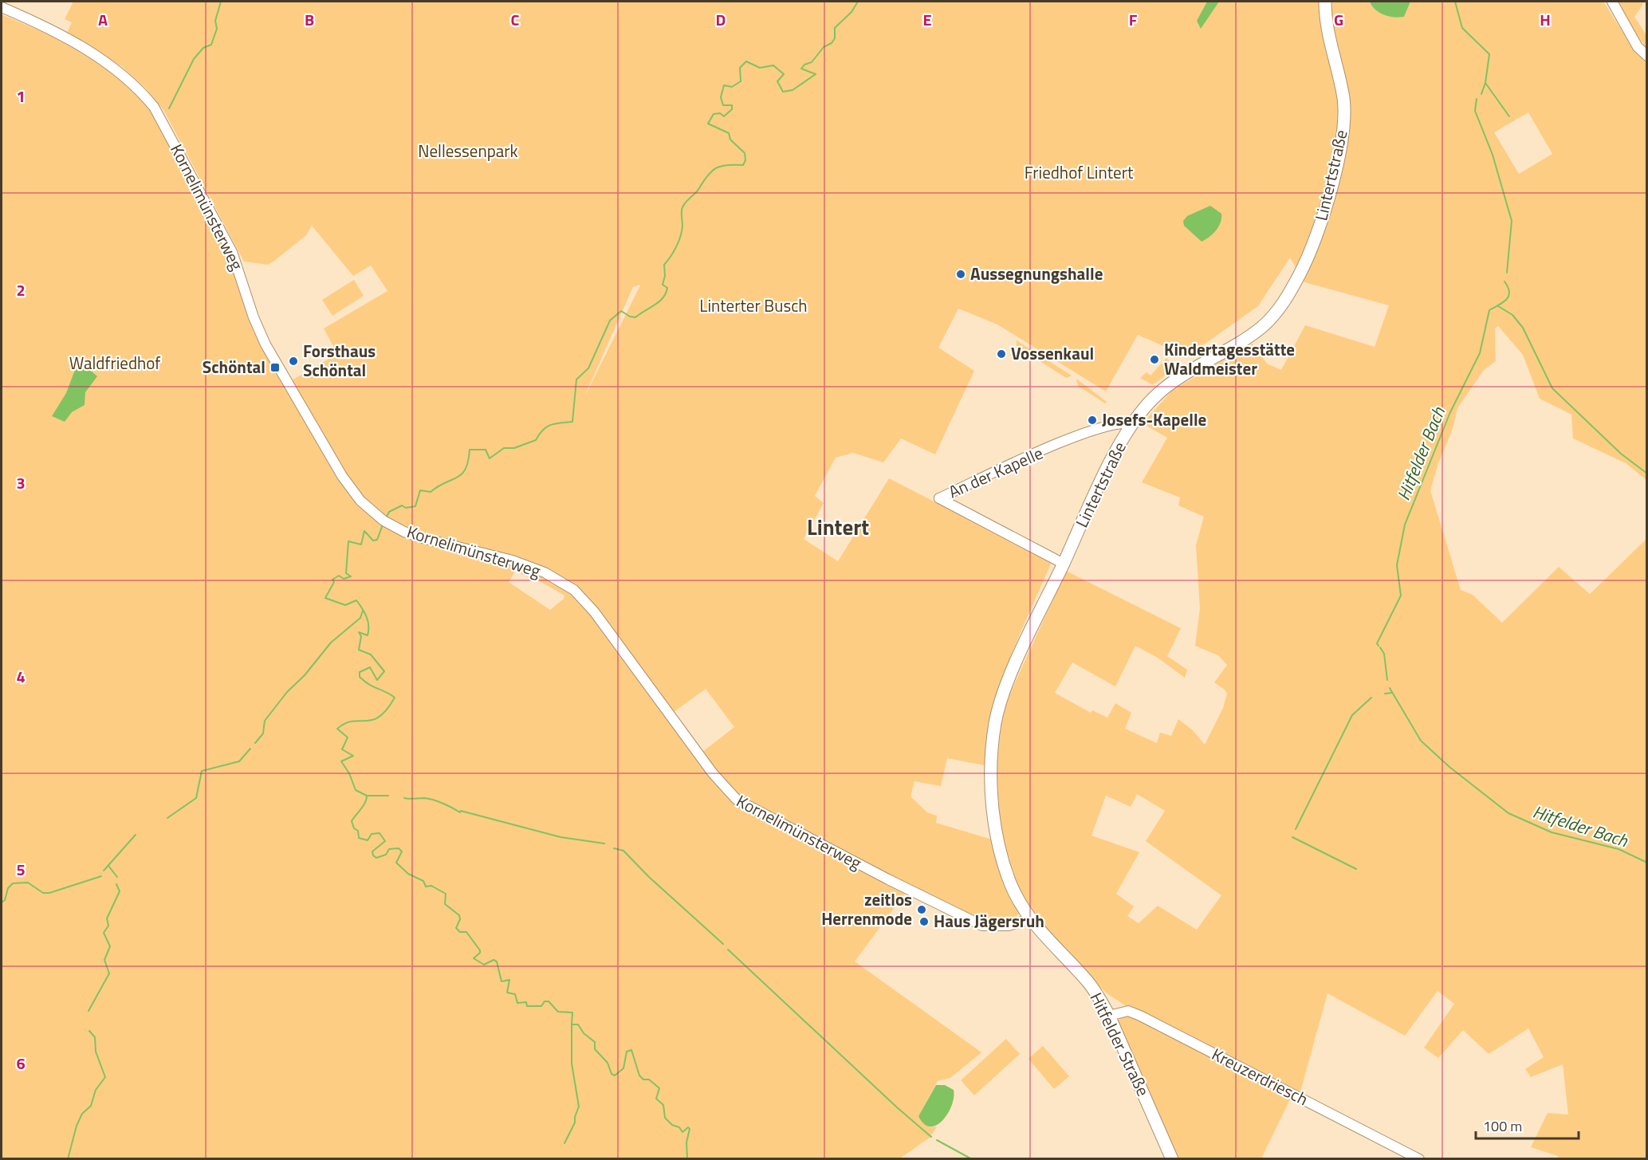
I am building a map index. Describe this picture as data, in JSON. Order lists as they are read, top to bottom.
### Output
{
  "streets": {
    "main road": ["Lintertstraße", "Hitfelder Straße"],
    "street": ["Kornelimünsterweg", "An der Kapelle", "Kreuzerdriesch"]
  },
  "crossings": [
    ["Lintertstraße", "Kornelimünsterweg"],
    ["Lintertstraße", "An der Kapelle"],
    ["Lintertstraße", "Hitfelder Straße"],
    ["Kornelimünsterweg", "Hitfelder Straße"],
    ["Hitfelder Straße", "Kreuzerdriesch"]
  ],
  "districts": ["Lintert"],
  "water": ["Hitfelder Bach"],
  "parks": [
    "Nellessenpark",
    "Friedhof Lintert",
    "Linterter Busch",
    "Waldfriedhof"
  ],
  "places": {
    "other": [
      "Aussegnungshalle",
      "Vossenkaul",
      "Kindertagesstätte Waldmeister",
      "Forsthaus Schöntal",
      "Josefs-Kapelle",
      "zeitlos Herrenmode",
      "Haus Jägersruh"
    ],
    "transit": ["Schöntal"]
  },
  "scale_bar": "100 m",
  "grid": {
    "columns": [
      "A",
      "B",
      "C",
      "D",
      "E",
      "F",
      "G",
      "H"
    ],
    "rows": [
      "1",
      "2",
      "3",
      "4",
      "5",
      "6"
    ]
  }
}
